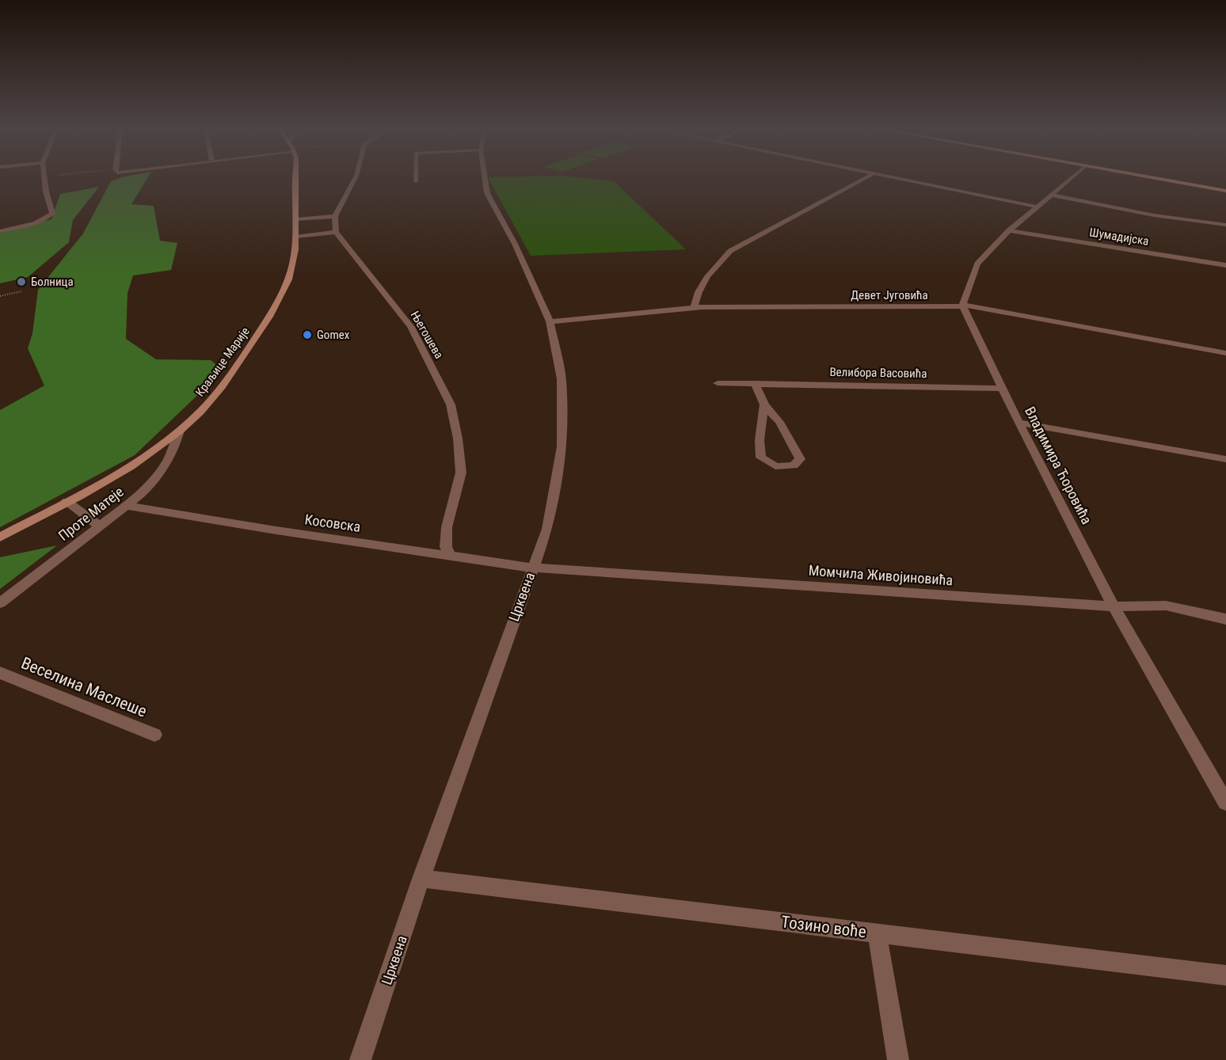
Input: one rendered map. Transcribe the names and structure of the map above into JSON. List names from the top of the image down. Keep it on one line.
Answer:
{"streets":{"street":["Шумадијска","Девет Југовића","Његошева","Краљице Марије","Велибора Васовића","Владимира Ћоровића","Проте Матеје","Косовска","Момчила Живојиновића","Црквена","Веселина Маслеше","Тозино воће"]},"crossings":[["Девет Југовића","Владимира Ћоровића"],["Девет Југовића","Црквена"],["Његошева","Косовска"],["Краљице Марије","Проте Матеје"],["Велибора Васовића","Владимира Ћоровића"],["Владимира Ћоровића","Момчила Живојиновића"],["Проте Матеје","Косовска"],["Косовска","Момчила Живојиновића"],["Косовска","Црквена"],["Момчила Живојиновића","Црквена"],["Црквена","Тозино воће"]],"places":["Болница","Gomex"]}
